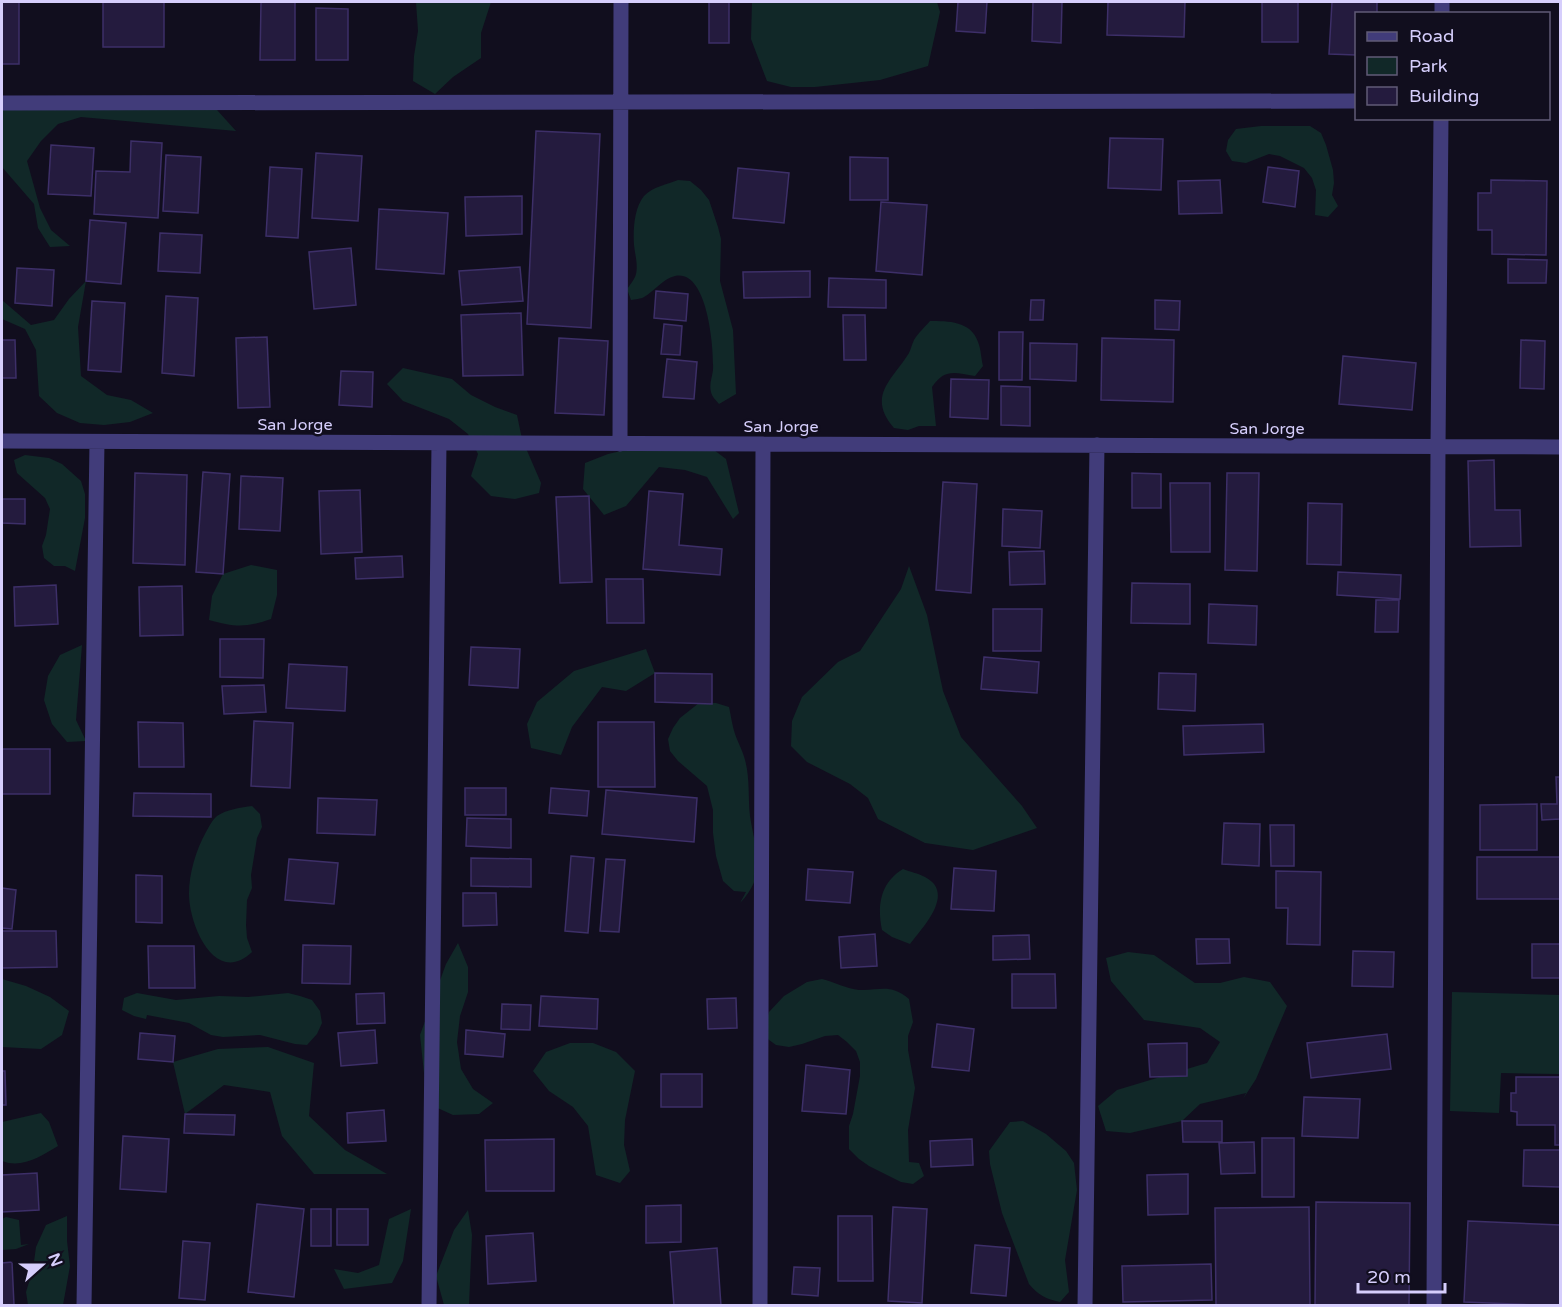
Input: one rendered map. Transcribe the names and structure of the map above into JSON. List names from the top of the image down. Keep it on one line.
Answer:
{"streets":{"street":["San Jorge"]},"legend":["Road","Park","Building"],"scale_bar":"20 m","north":"right"}
